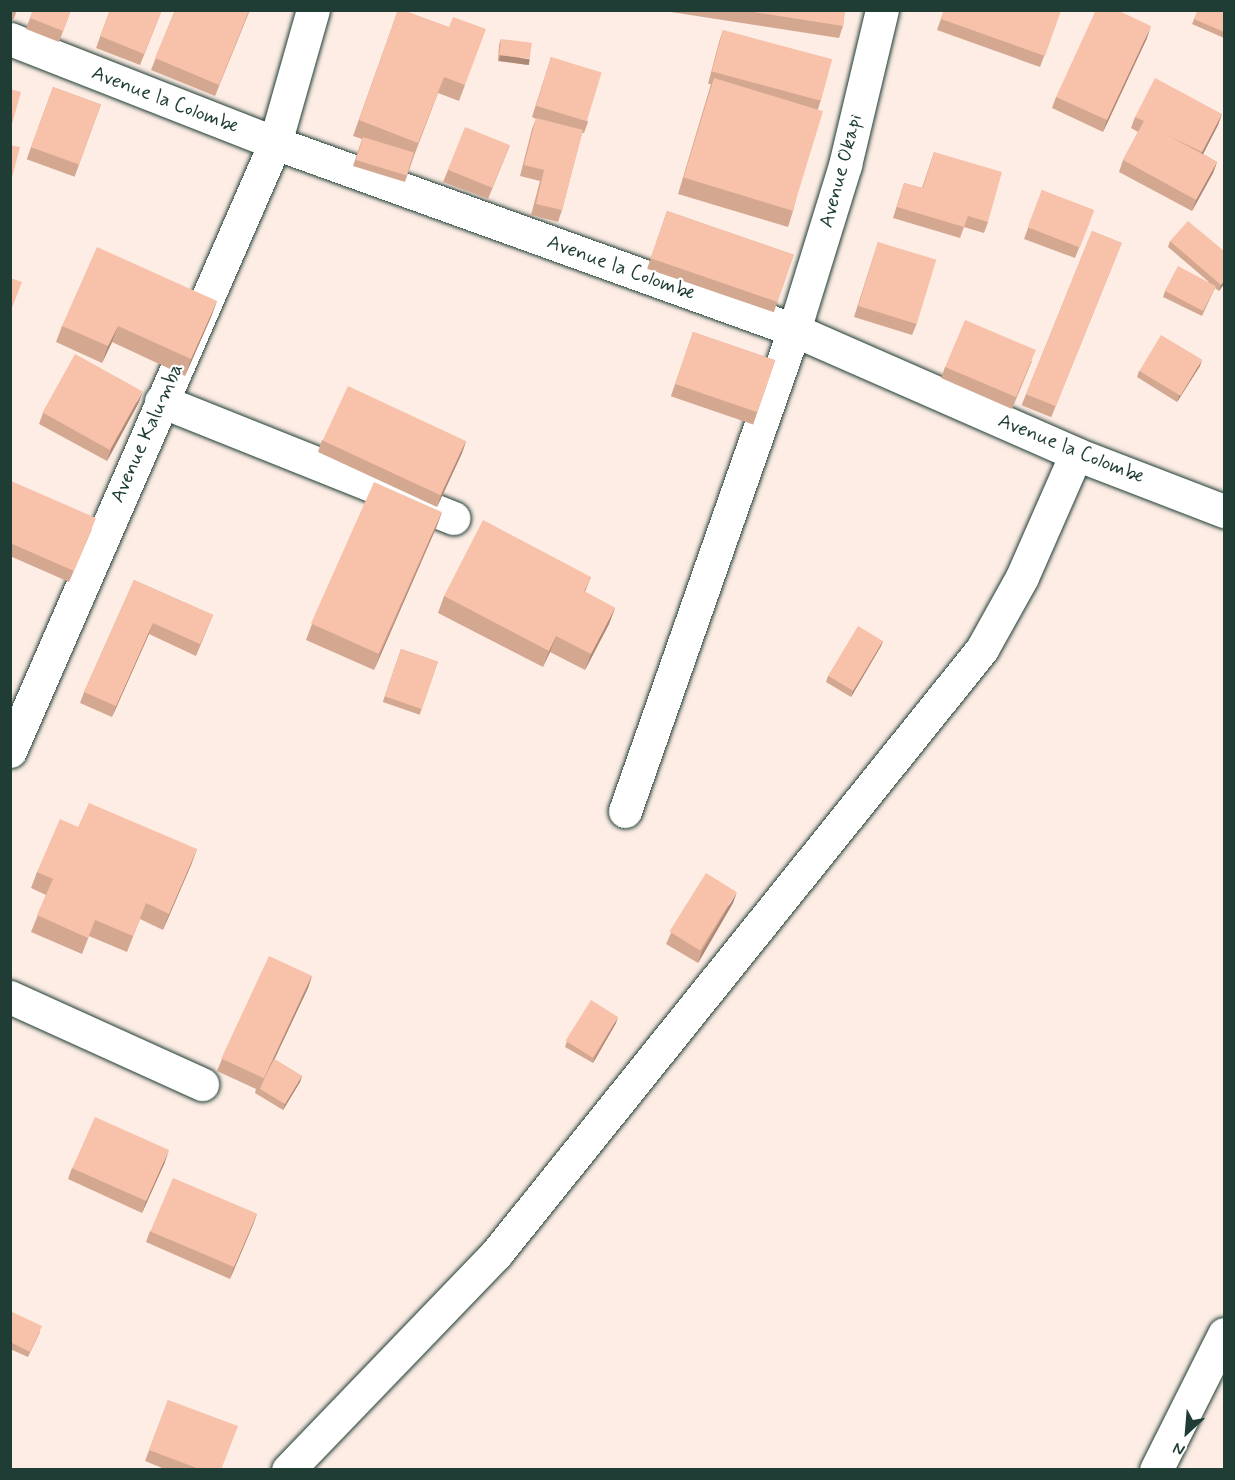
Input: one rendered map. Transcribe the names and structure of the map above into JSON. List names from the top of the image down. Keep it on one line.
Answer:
{"streets":{"street":["Avenue la Colombe","Avenue Okapi","Avenue Kalumba"]},"crossings":[["Avenue la Colombe","Avenue Okapi"],["Avenue la Colombe","Avenue Kalumba"]],"north":"bottom left"}
